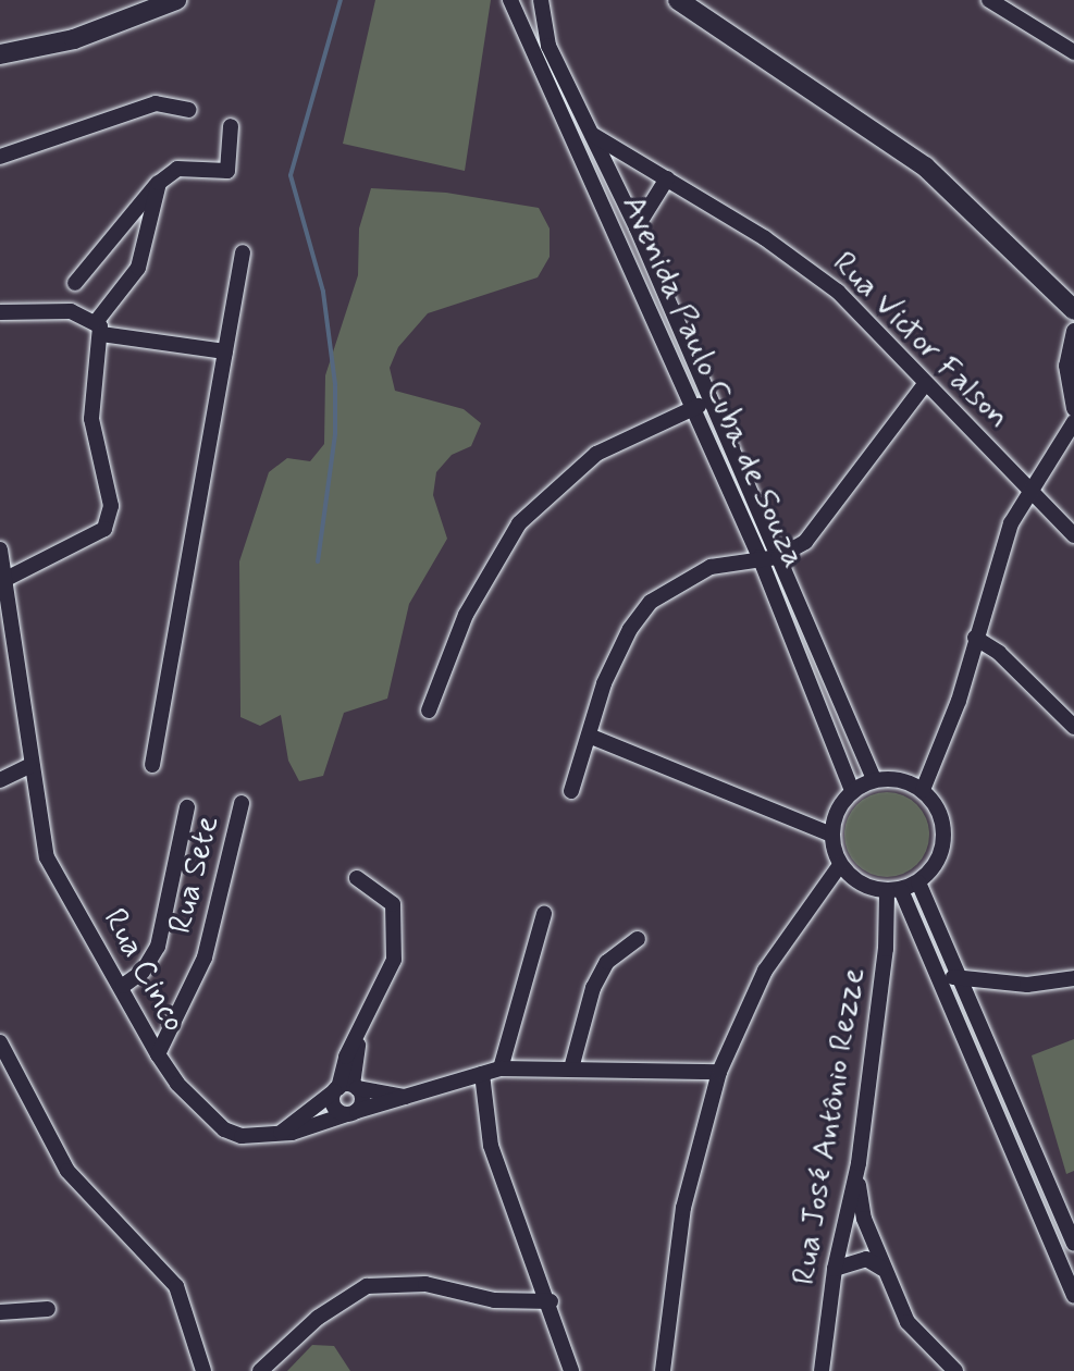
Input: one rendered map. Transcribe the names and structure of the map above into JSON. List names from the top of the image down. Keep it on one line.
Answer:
{"streets":{"street":["Rua Victor Falson","Avenida Paulo Cuba de Souza","Rua Sete","Rua Cinco","Rua José Antônio Rezze"]},"crossings":[["Rua Victor Falson","Avenida Paulo Cuba de Souza"],["Avenida Paulo Cuba de Souza","Rua José Antônio Rezze"],["Rua Sete","Rua Cinco"]]}
